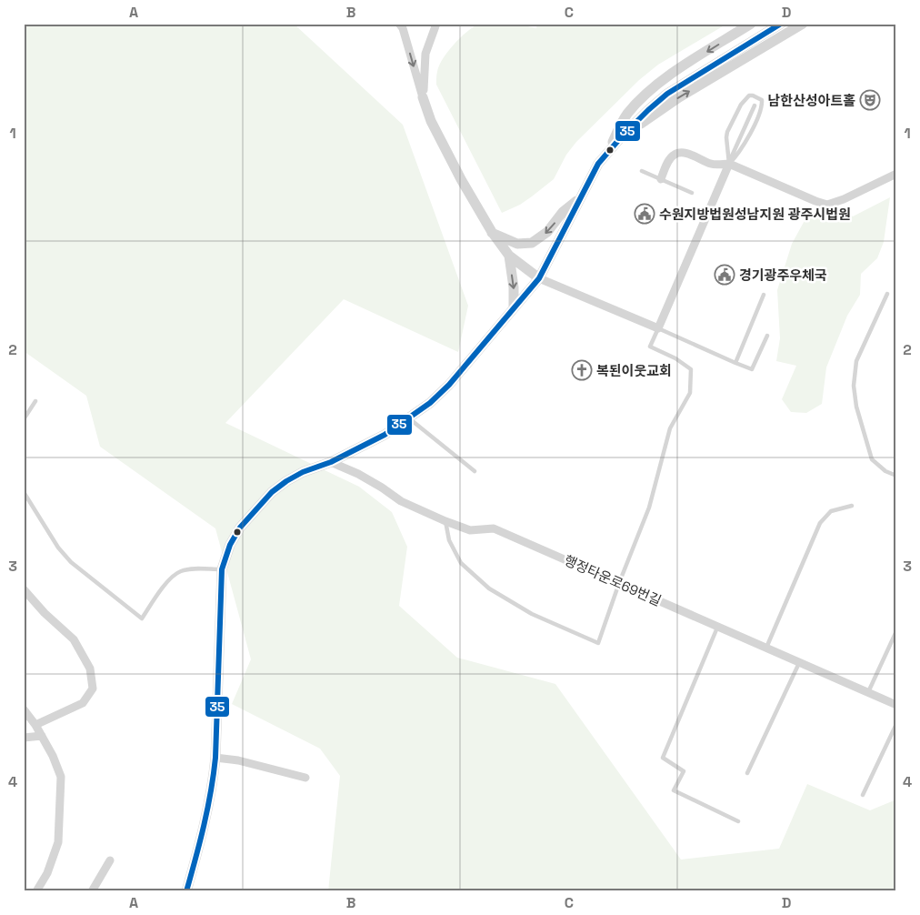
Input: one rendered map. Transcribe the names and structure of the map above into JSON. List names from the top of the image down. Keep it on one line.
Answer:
{"streets":{"street":["행정타운로69번길"]},"places":{"theatre":["남한산성아트홀"],"public building":["수원지방법원성남지원 광주시법원","경기광주우체국"],"church":["복된이웃교회"]},"lines":["transit line 35"],"grid":{"columns":["A","B","C","D"],"rows":["1","2","3","4"]}}
